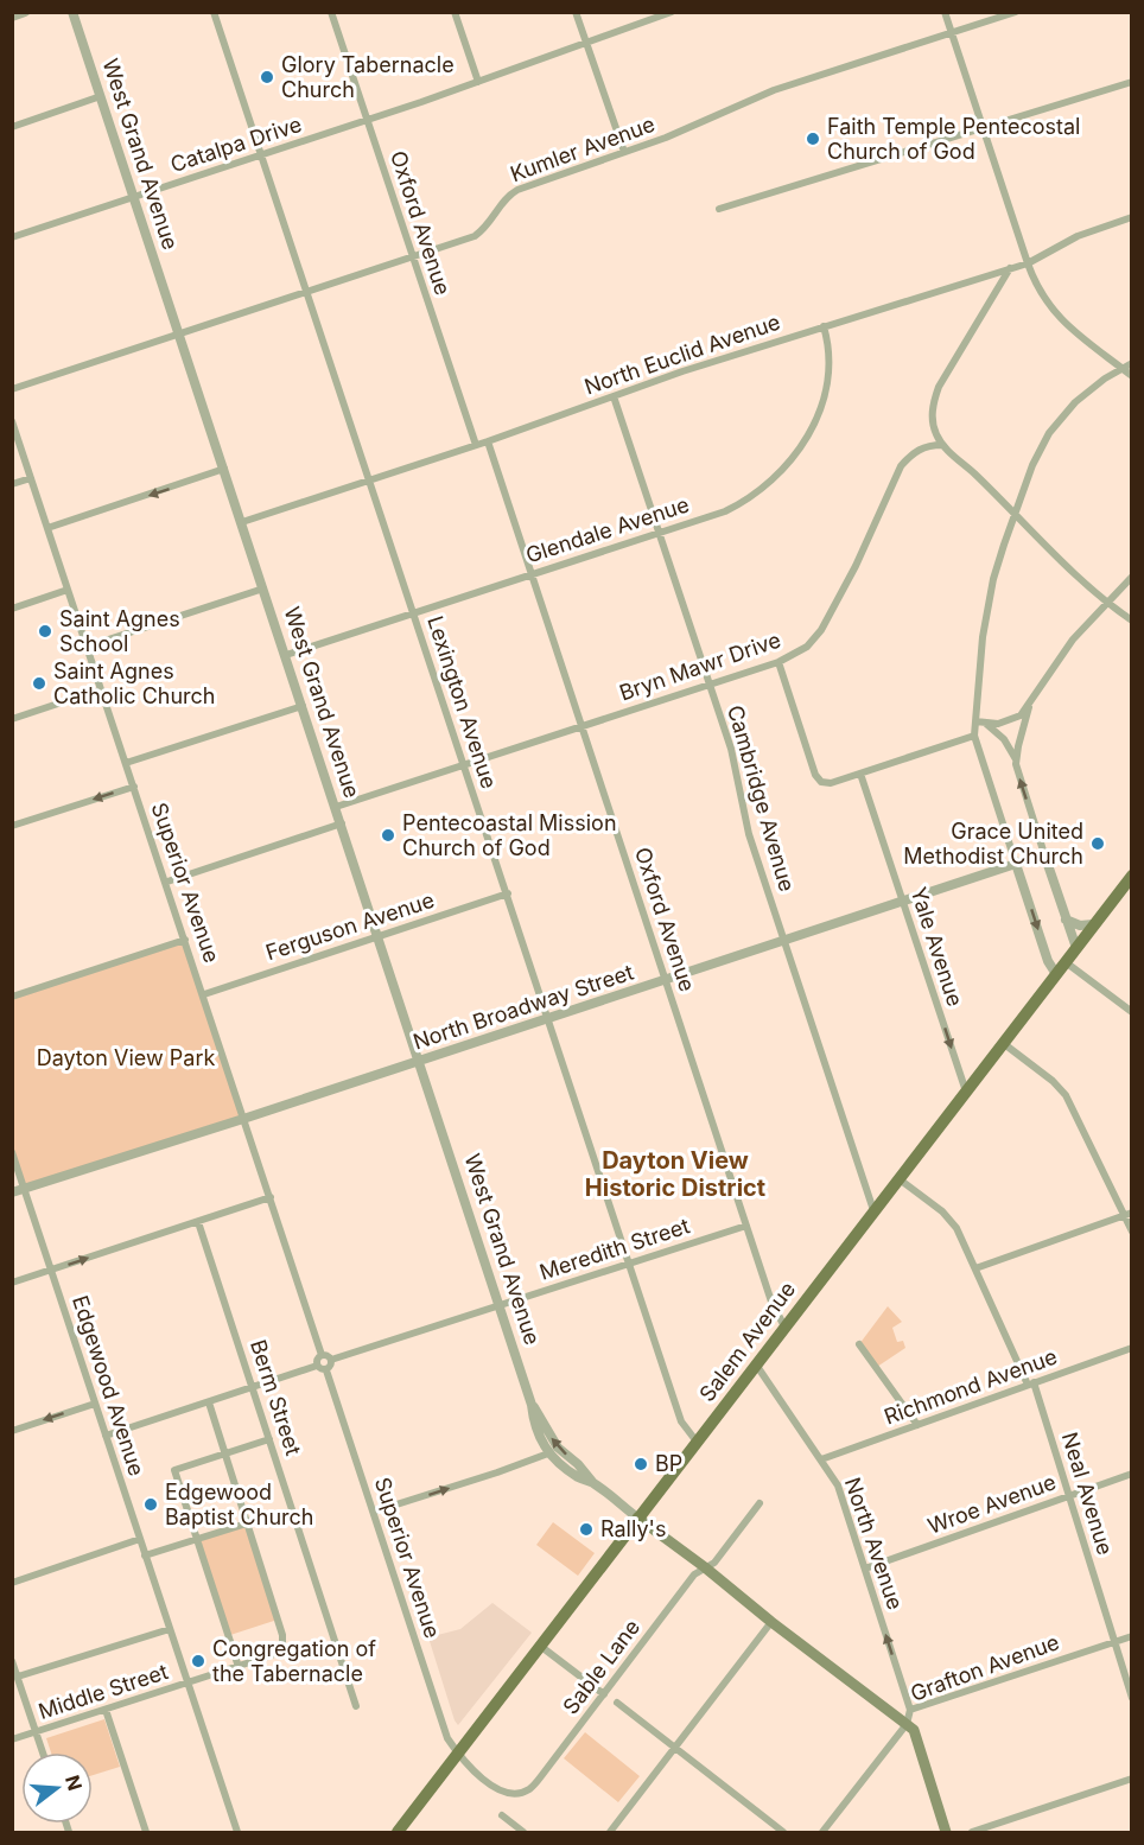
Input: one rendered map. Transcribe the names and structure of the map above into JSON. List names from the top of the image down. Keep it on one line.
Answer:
{"streets":{"main road":["West Grand Avenue","Salem Avenue"],"street":["Catalpa Drive","Kumler Avenue","Oxford Avenue","North Euclid Avenue","Glendale Avenue","Bryn Mawr Drive","Lexington Avenue","Cambridge Avenue","Superior Avenue","Ferguson Avenue","Yale Avenue","North Broadway Street","Meredith Street","Edgewood Avenue","Richmond Avenue","Berm Street","Neal Avenue","Wroe Avenue","North Avenue","Sable Lane","Grafton Avenue","Middle Street"]},"crossings":[["Catalpa Drive","West Grand Avenue"],["Catalpa Drive","Oxford Avenue"],["Catalpa Drive","Lexington Avenue"],["Kumler Avenue","West Grand Avenue"],["Kumler Avenue","Oxford Avenue"],["Kumler Avenue","Lexington Avenue"],["West Grand Avenue","North Euclid Avenue"],["West Grand Avenue","Glendale Avenue"],["West Grand Avenue","Bryn Mawr Drive"],["West Grand Avenue","Ferguson Avenue"],["West Grand Avenue","North Broadway Street"],["West Grand Avenue","Meredith Street"],["West Grand Avenue","Salem Avenue"],["West Grand Avenue","Sable Lane"],["West Grand Avenue","Grafton Avenue"],["Oxford Avenue","North Euclid Avenue"],["Oxford Avenue","Glendale Avenue"],["Oxford Avenue","Bryn Mawr Drive"],["Oxford Avenue","North Broadway Street"],["Oxford Avenue","Meredith Street"],["Oxford Avenue","Salem Avenue"],["North Euclid Avenue","Glendale Avenue"],["North Euclid Avenue","Lexington Avenue"],["North Euclid Avenue","Cambridge Avenue"],["Glendale Avenue","Lexington Avenue"],["Glendale Avenue","Cambridge Avenue"],["Bryn Mawr Drive","Lexington Avenue"],["Bryn Mawr Drive","Cambridge Avenue"],["Lexington Avenue","Ferguson Avenue"],["Lexington Avenue","North Broadway Street"],["Lexington Avenue","Meredith Street"],["Lexington Avenue","Salem Avenue"],["Cambridge Avenue","North Broadway Street"],["Cambridge Avenue","Salem Avenue"],["Superior Avenue","Ferguson Avenue"],["Superior Avenue","North Broadway Street"],["Superior Avenue","Meredith Street"],["Superior Avenue","Salem Avenue"],["Superior Avenue","Sable Lane"],["Yale Avenue","North Broadway Street"],["Yale Avenue","Salem Avenue"],["North Broadway Street","Edgewood Avenue"],["Salem Avenue","Neal Avenue"],["Salem Avenue","North Avenue"],["Salem Avenue","Sable Lane"],["Edgewood Avenue","Middle Street"],["Richmond Avenue","Neal Avenue"],["Richmond Avenue","North Avenue"],["Neal Avenue","Wroe Avenue"],["Neal Avenue","Grafton Avenue"],["Wroe Avenue","North Avenue"],["North Avenue","Grafton Avenue"]],"one_way":["Yale Avenue","North Avenue"],"districts":["Dayton View Historic District"],"parks":["Dayton View Park"],"places":["Glory Tabernacle Church","Faith Temple Pentecostal Church of God","Saint Agnes School","Saint Agnes Catholic Church","Pentecoastal Mission Church of God","Grace United Methodist Church","BP","Edgewood Baptist Church","Rally's","Congregation of the Tabernacle"],"north":"right"}
